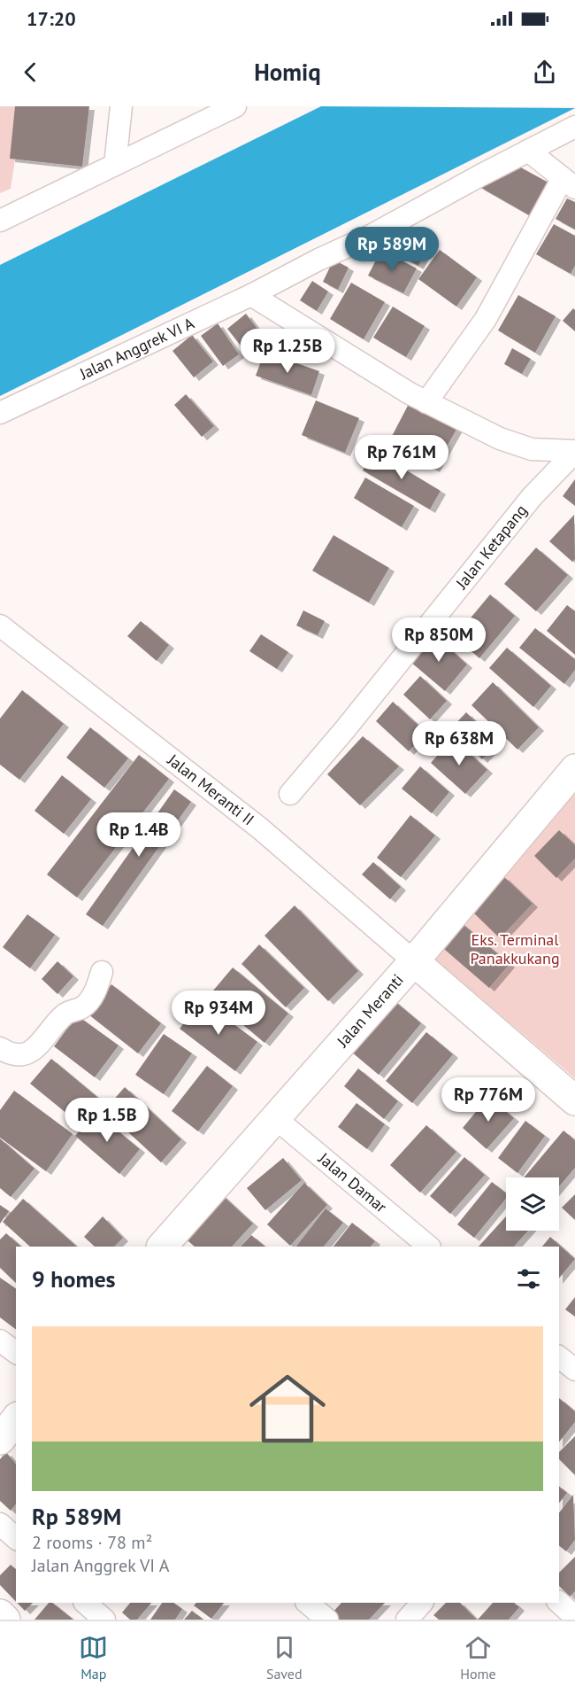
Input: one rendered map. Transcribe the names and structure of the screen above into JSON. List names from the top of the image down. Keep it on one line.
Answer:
{"streets":{"street":["Jalan Anggrek VI A","Jalan Ketapang","Jalan Meranti II","Jalan Meranti","Jalan Damar"]},"crossings":[["Jalan Meranti II","Jalan Meranti"],["Jalan Meranti","Jalan Damar"]],"parks":["Eks. Terminal Panakkukang"],"page":{"status":"17:20","header":"Homiq","price":["Rp 589M","Rp 1.25B","Rp 761M","Rp 850M","Rp 638M","Rp 1.4B","Rp 934M","Rp 776M","Rp 1.5B"],"heading":"9 homes","list":[{"name":"Rp 589M","note":"2 rooms · 78 m² · Jalan Anggrek VI A"}],"tabs":["Map","Saved","Home"]}}
